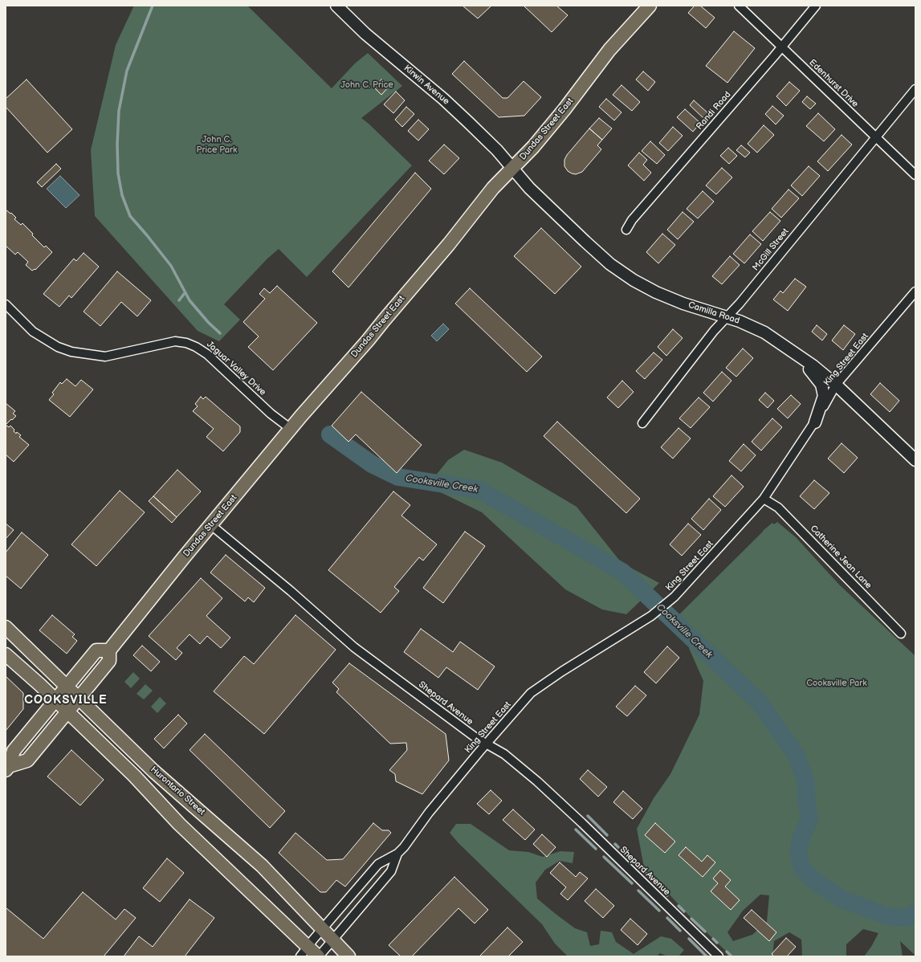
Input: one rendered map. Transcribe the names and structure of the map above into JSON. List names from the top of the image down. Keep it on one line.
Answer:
{"streets":{"main road":["Dundas Street East","Hurontario Street"],"street":["Edenhurst Drive","Kirwin Avenue","Randi Road","McGill Street","Camilla Road","King Street East","Jaguar Valley Drive","Catherine Jean Lane","Shepard Avenue"]},"crossings":[["Edenhurst Drive","Randi Road"],["Edenhurst Drive","McGill Street"],["Kirwin Avenue","Dundas Street East"],["Kirwin Avenue","Camilla Road"],["Dundas Street East","Camilla Road"],["Dundas Street East","Jaguar Valley Drive"],["Dundas Street East","Shepard Avenue"],["Dundas Street East","Hurontario Street"],["McGill Street","Camilla Road"],["Camilla Road","King Street East"],["King Street East","Catherine Jean Lane"],["King Street East","Shepard Avenue"],["King Street East","Hurontario Street"]],"districts":["COOKSVILLE"],"water":["Cooksville Creek"],"parks":["John C. Price","John C. Price Park","Cooksville Park"]}
